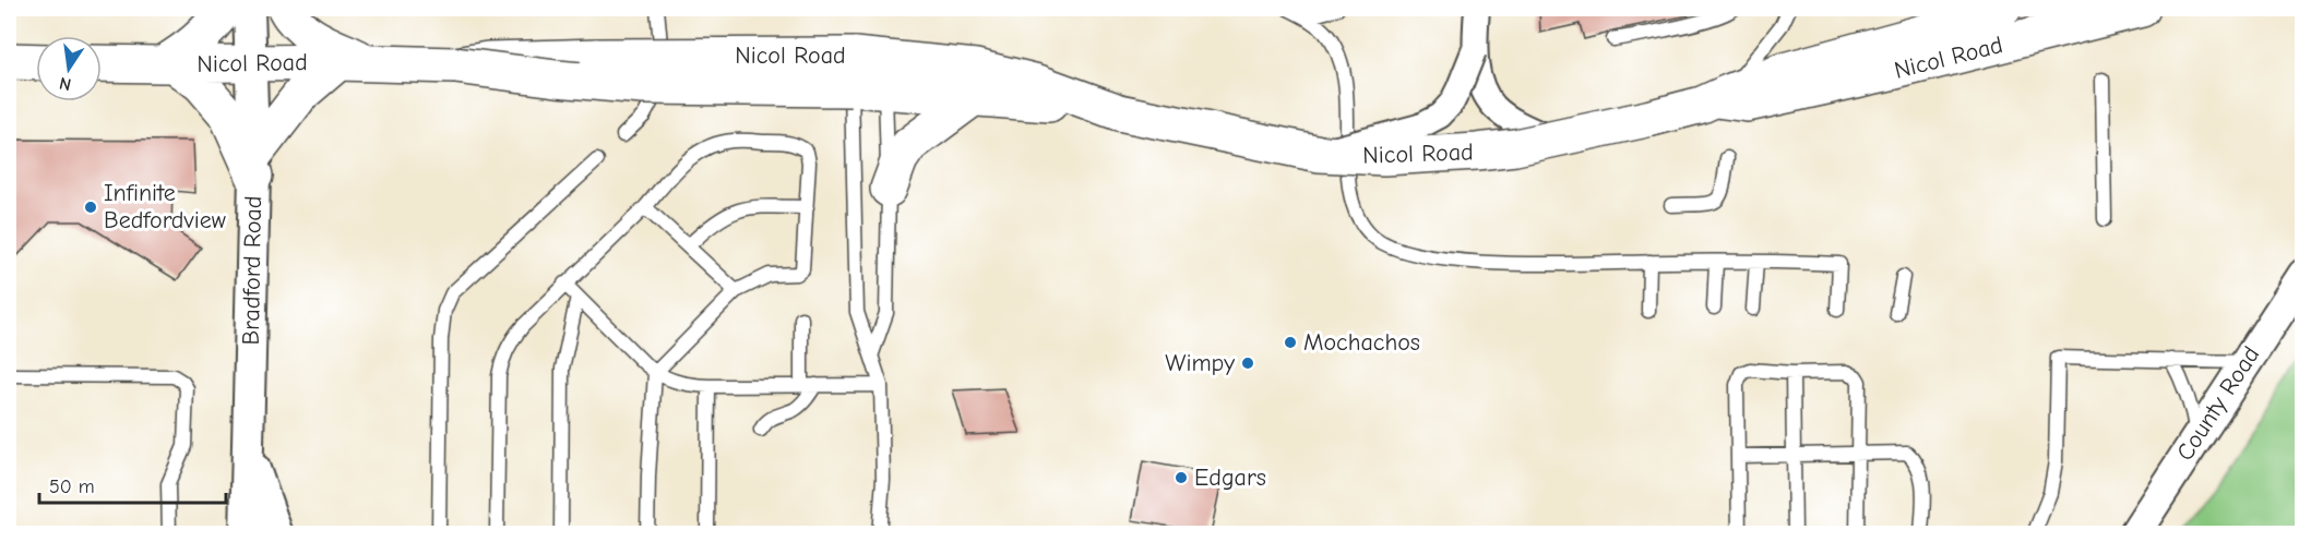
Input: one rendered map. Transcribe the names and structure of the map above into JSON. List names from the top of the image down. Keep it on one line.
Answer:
{"streets":{"main road":["Nicol Road"],"street":["Bradford Road","County Road"]},"crossings":[["Nicol Road","Bradford Road"]],"places":["Infinite Bedfordview","Mochachos","Wimpy","Edgars"],"scale_bar":"50 m","north":"bottom"}
